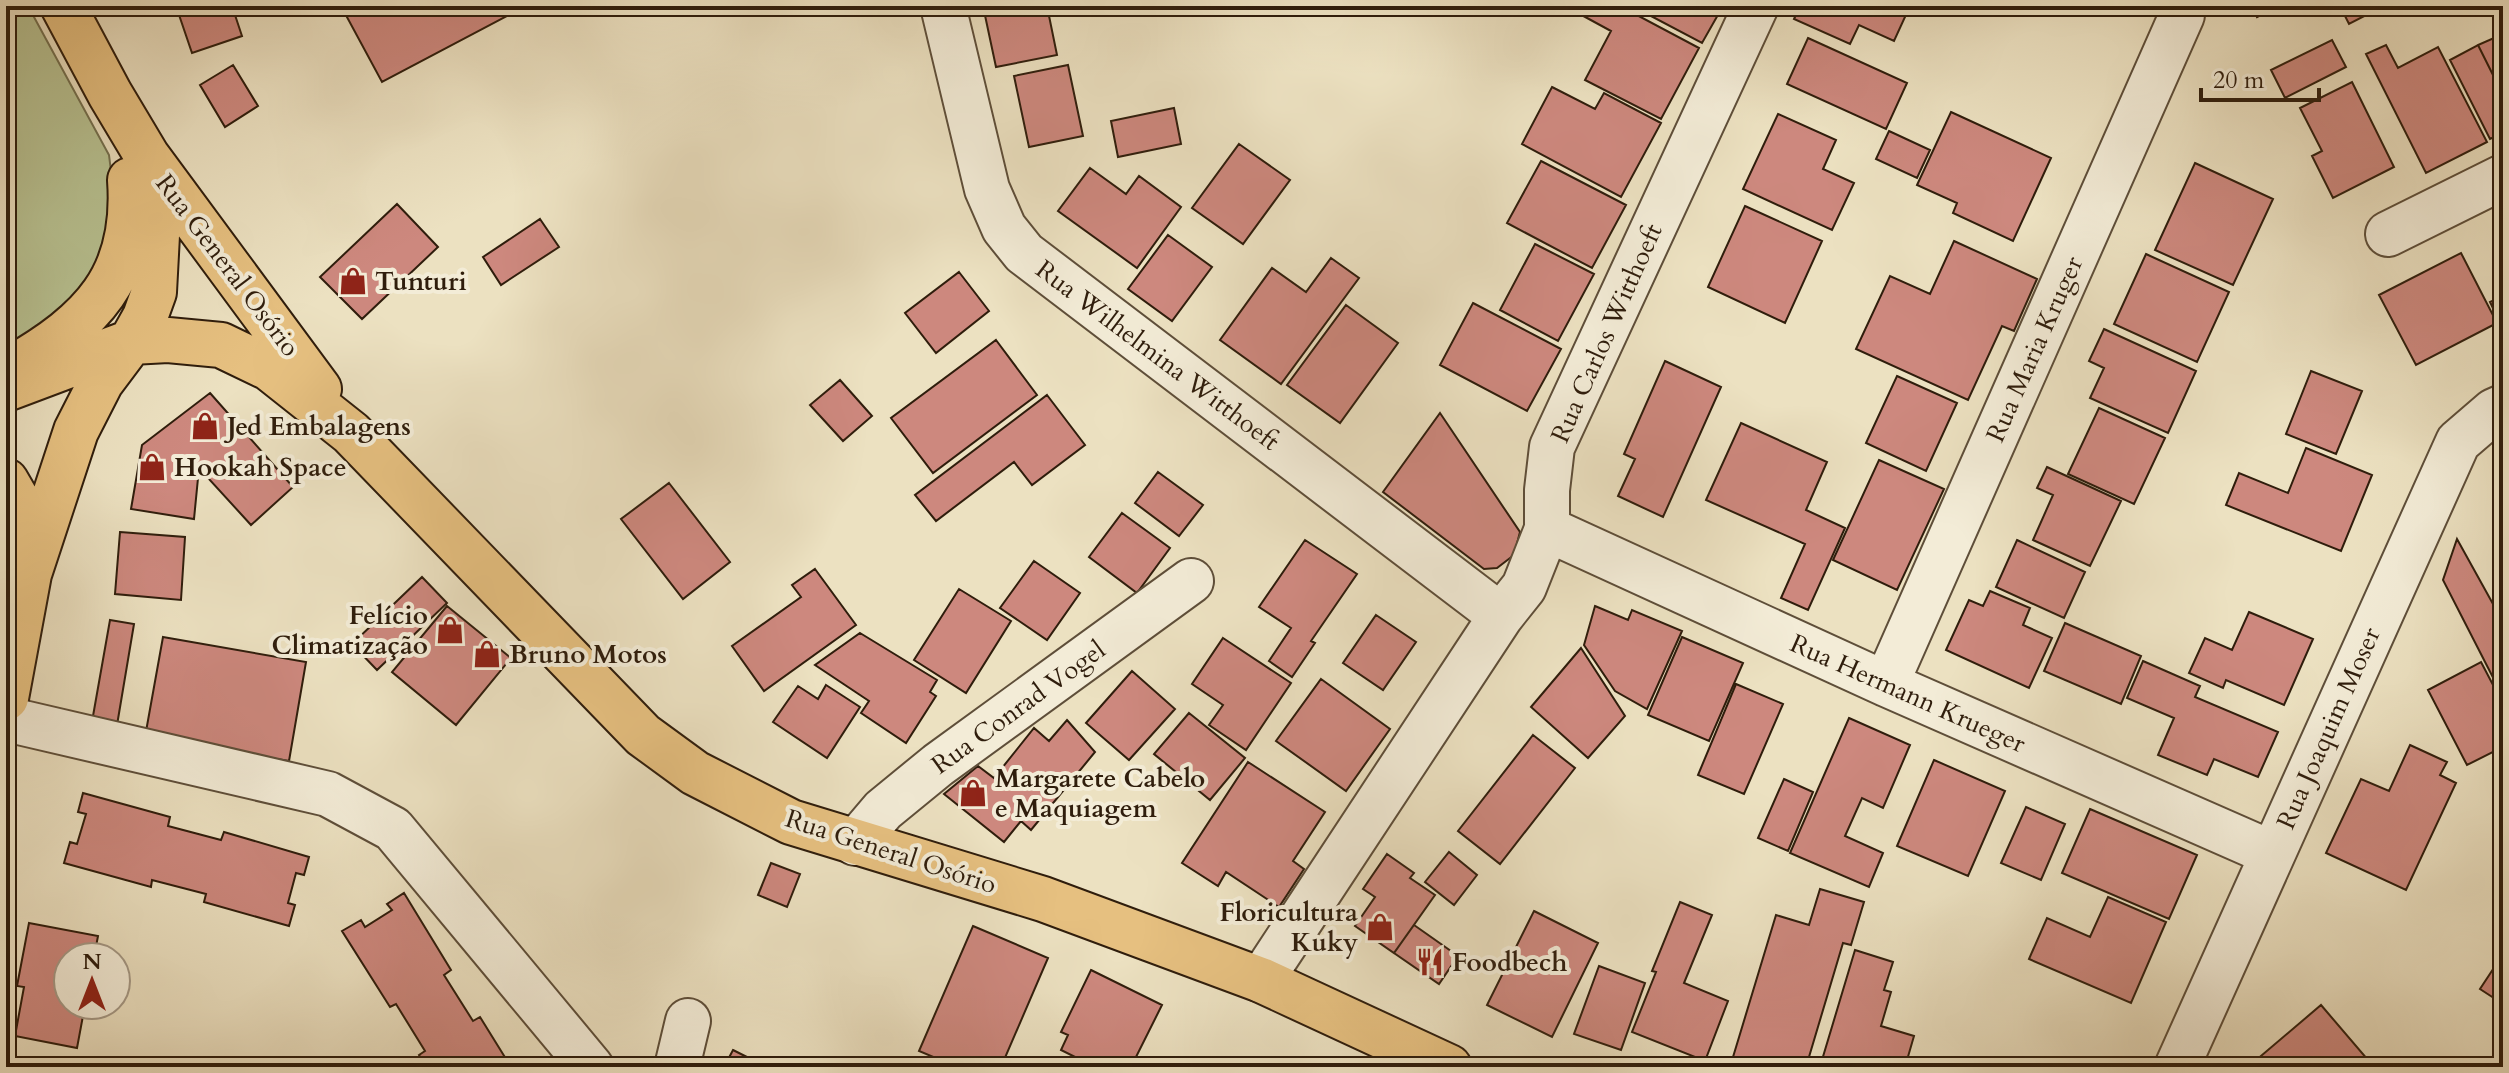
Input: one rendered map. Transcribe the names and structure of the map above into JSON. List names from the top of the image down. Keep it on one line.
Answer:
{"streets":{"main road":["Rua General Osório"],"street":["Rua Carlos Witthoeft","Rua Maria Kruger","Rua Wilhelmina Witthoeft","Rua Hermann Krueger","Rua Conrad Vogel","Rua Joaquim Moser"]},"crossings":[["Rua General Osório","Rua Carlos Witthoeft"],["Rua General Osório","Rua Conrad Vogel"],["Rua Carlos Witthoeft","Rua Wilhelmina Witthoeft"],["Rua Carlos Witthoeft","Rua Hermann Krueger"],["Rua Maria Kruger","Rua Hermann Krueger"],["Rua Hermann Krueger","Rua Joaquim Moser"]],"places":{"shop":["Tunturi","Jed Embalagens","Hookah Space","Felício Climatização","Bruno Motos","Margarete Cabelo e Maquiagem","Floricultura Kuky"],"restaurant":["Foodbech"]},"scale_bar":"20 m","north":"top"}
